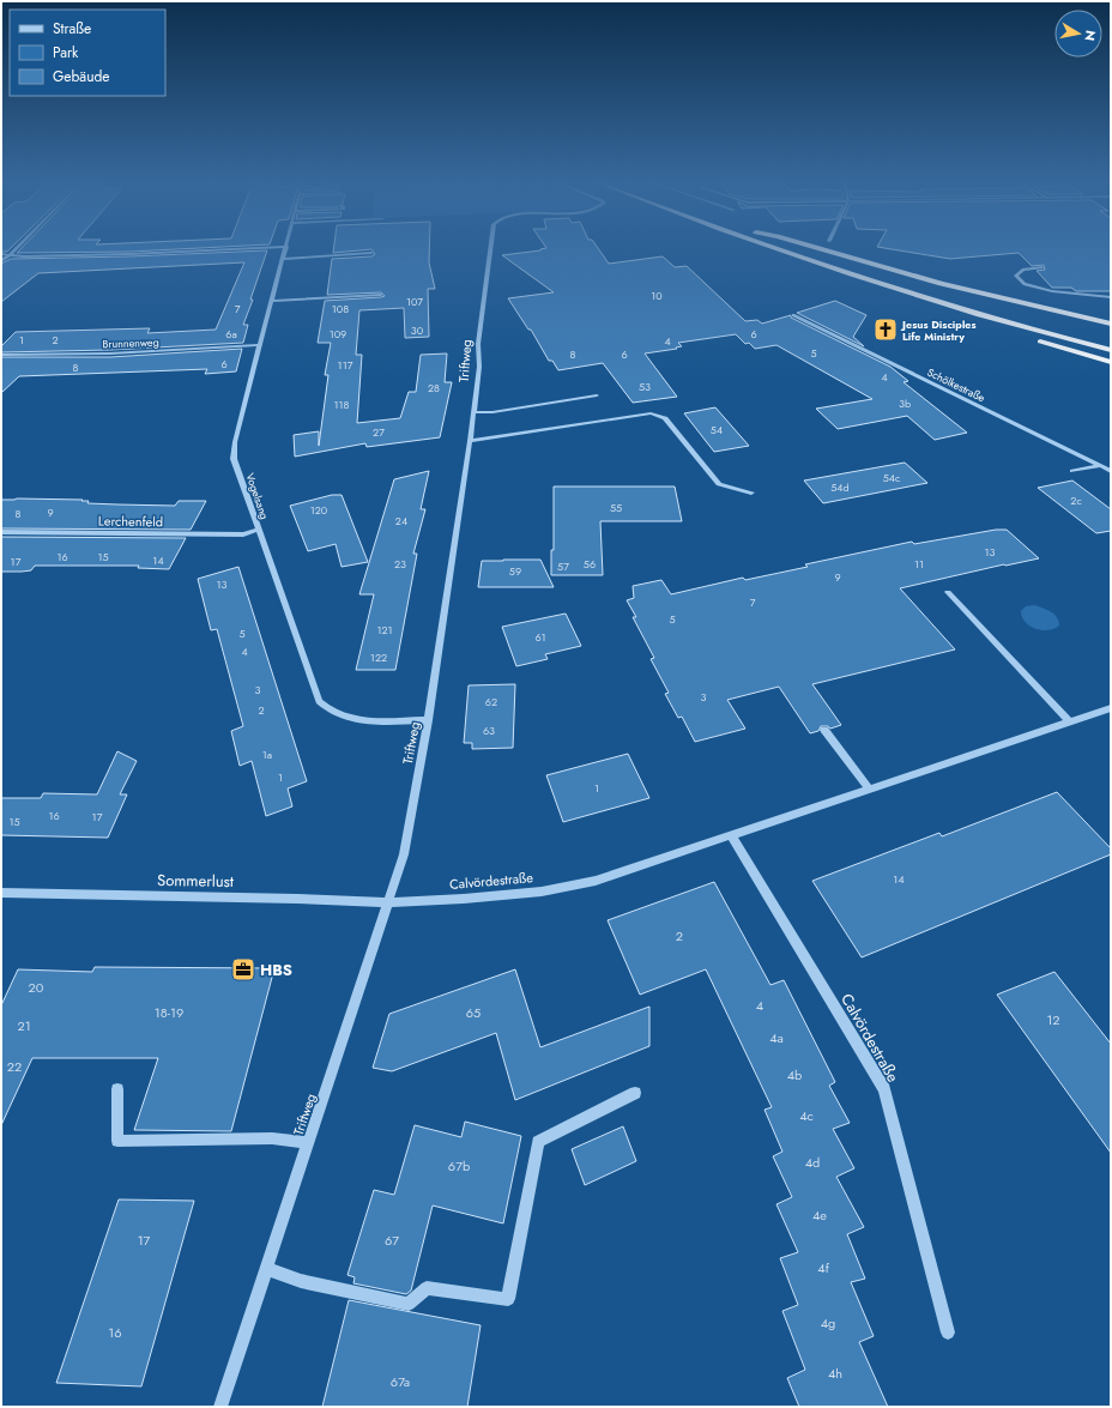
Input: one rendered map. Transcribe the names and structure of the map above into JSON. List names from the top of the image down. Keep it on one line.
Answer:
{"streets":{"street":["Brunnenweg","Triftweg","Schölkestraße","Vogelsang","Lerchenfeld","Sommerlust","Calvördestraße"]},"crossings":[["Brunnenweg","Vogelsang"],["Triftweg","Vogelsang"],["Triftweg","Sommerlust"],["Triftweg","Calvördestraße"],["Vogelsang","Lerchenfeld"],["Sommerlust","Calvördestraße"]],"places":{"church":["Jesus Disciples Life Ministry"],"office":["HBS"]},"house_numbers":["10","107","7","108","30","6a","109","6","1","2","4","5","8","6","6","117","8","4","53","28","3b","118","54","27","54c","54d","2c","55","120","9","8","24","13","16","15","14","17","23","56","11","57","59","9","13","7","5","121","5","61","4","122","3","3","62","2","63","1a","1","1","16","17","15","14","2","20","4","18-19","65","12","21","4a","22","4b","4c","4d","67b","4e","17","67","4f","4g","16","4h","67a"],"legend":["Straße","Park","Gebäude"],"north":"right"}
